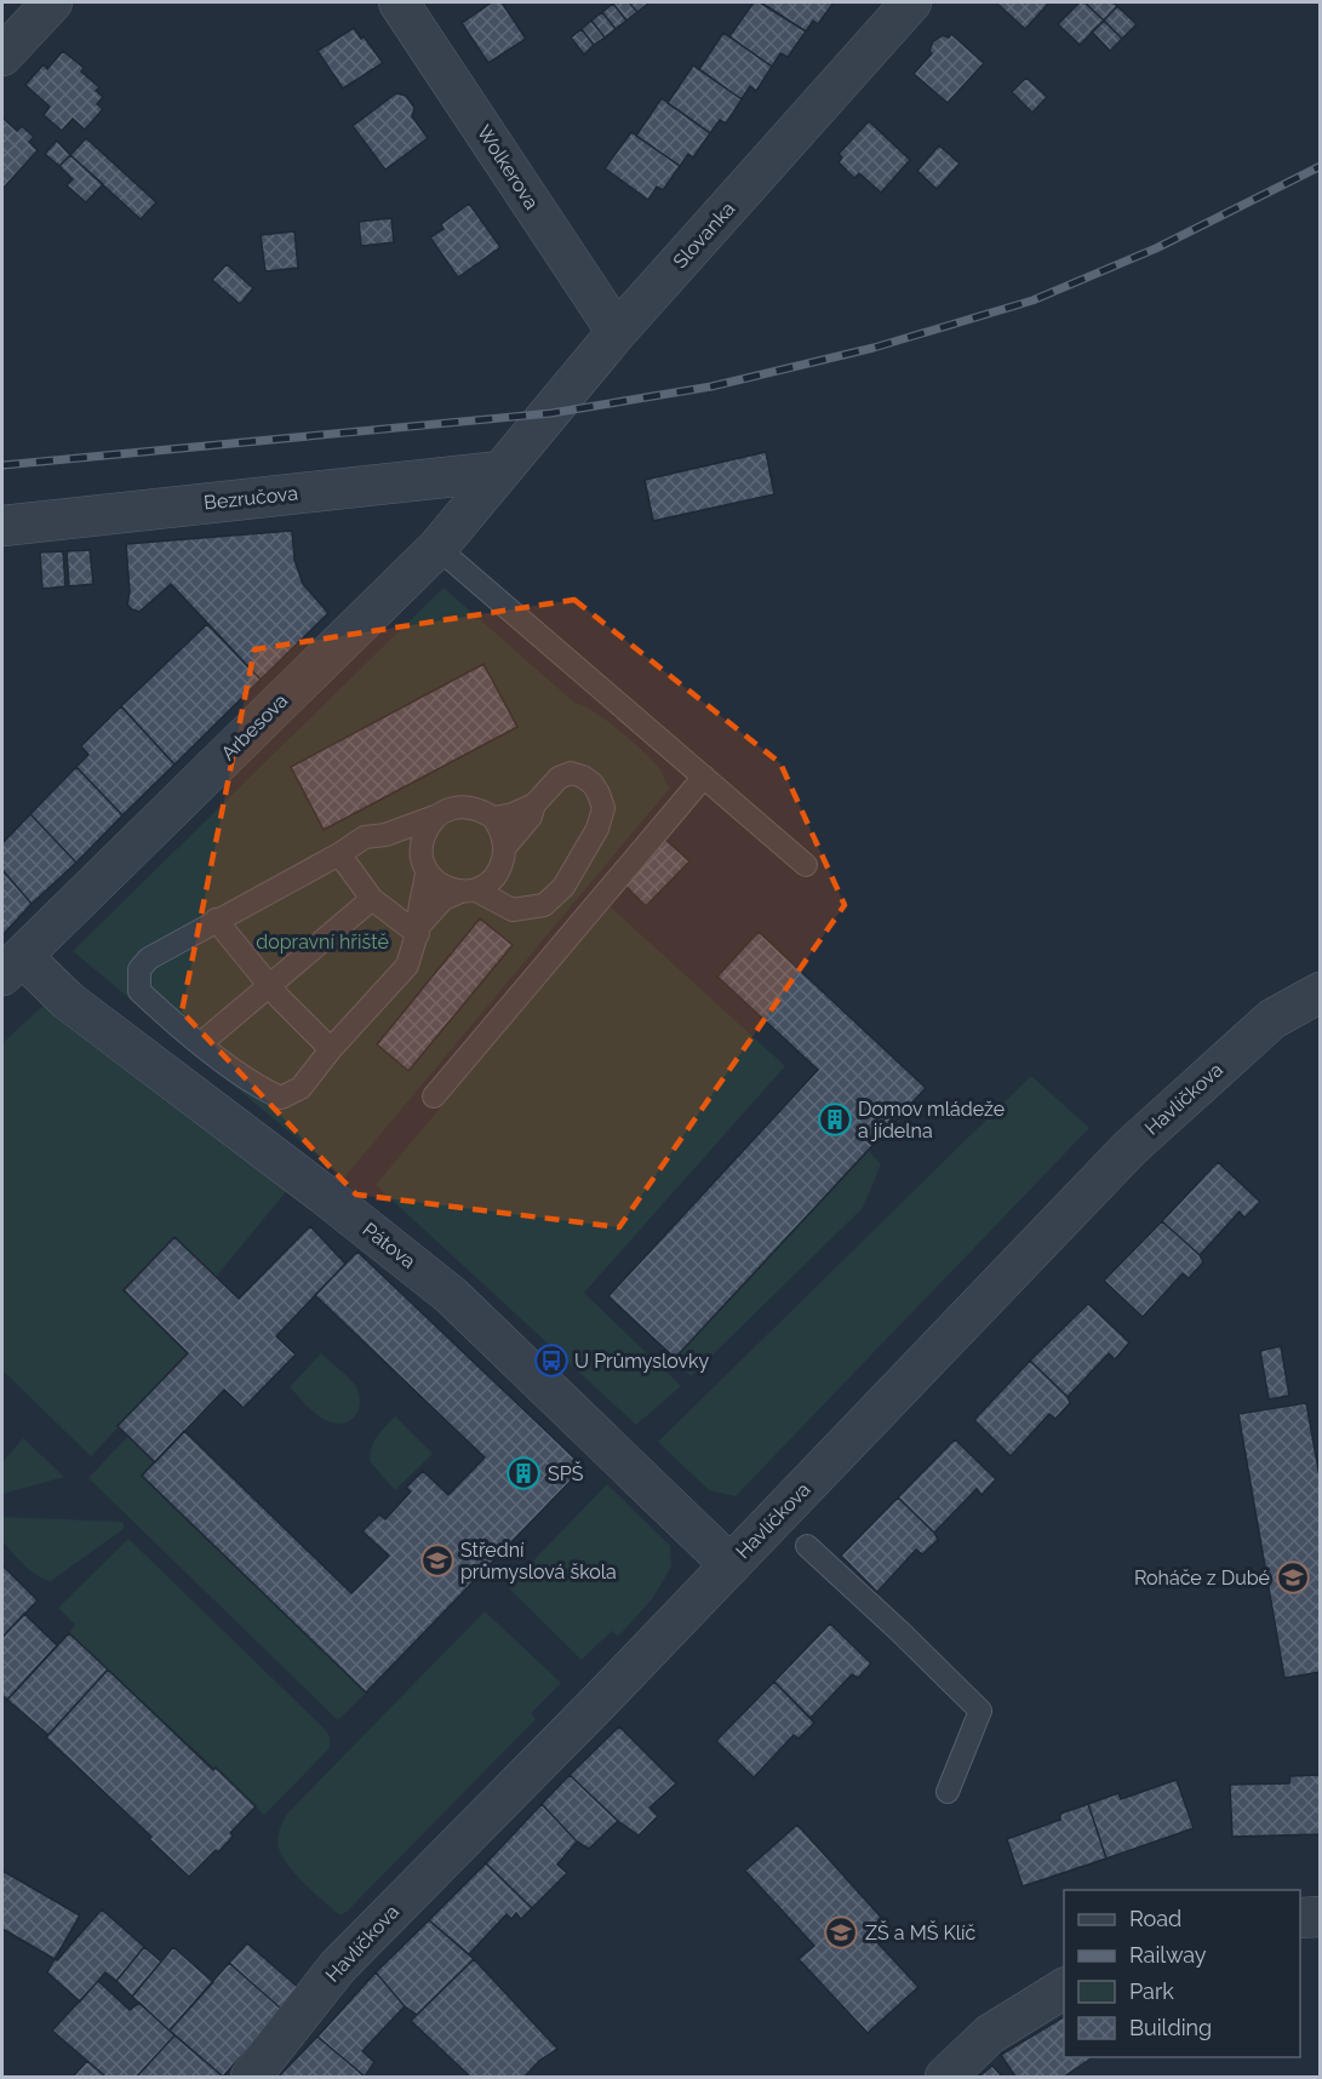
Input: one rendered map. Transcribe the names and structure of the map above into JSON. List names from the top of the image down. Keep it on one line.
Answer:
{"streets":{"street":["Wolkerova","Slovanka","Bezručova","Arbesova","Havlíčkova","Pátova"]},"crossings":[["Wolkerova","Slovanka"],["Slovanka","Bezručova"],["Slovanka","Arbesova"],["Bezručova","Arbesova"],["Arbesova","Pátova"],["Havlíčkova","Pátova"]],"parks":["dopravní hřiště"],"places":{"building":["Domov mládeže a jídelna","SPŠ"],"bus stop":["U Průmyslovky"],"school or university":["Střední průmyslová škola","Roháče z Dubé","ZŠ a MŠ Klíč"]},"legend":["Road","Railway","Park","Building"]}
